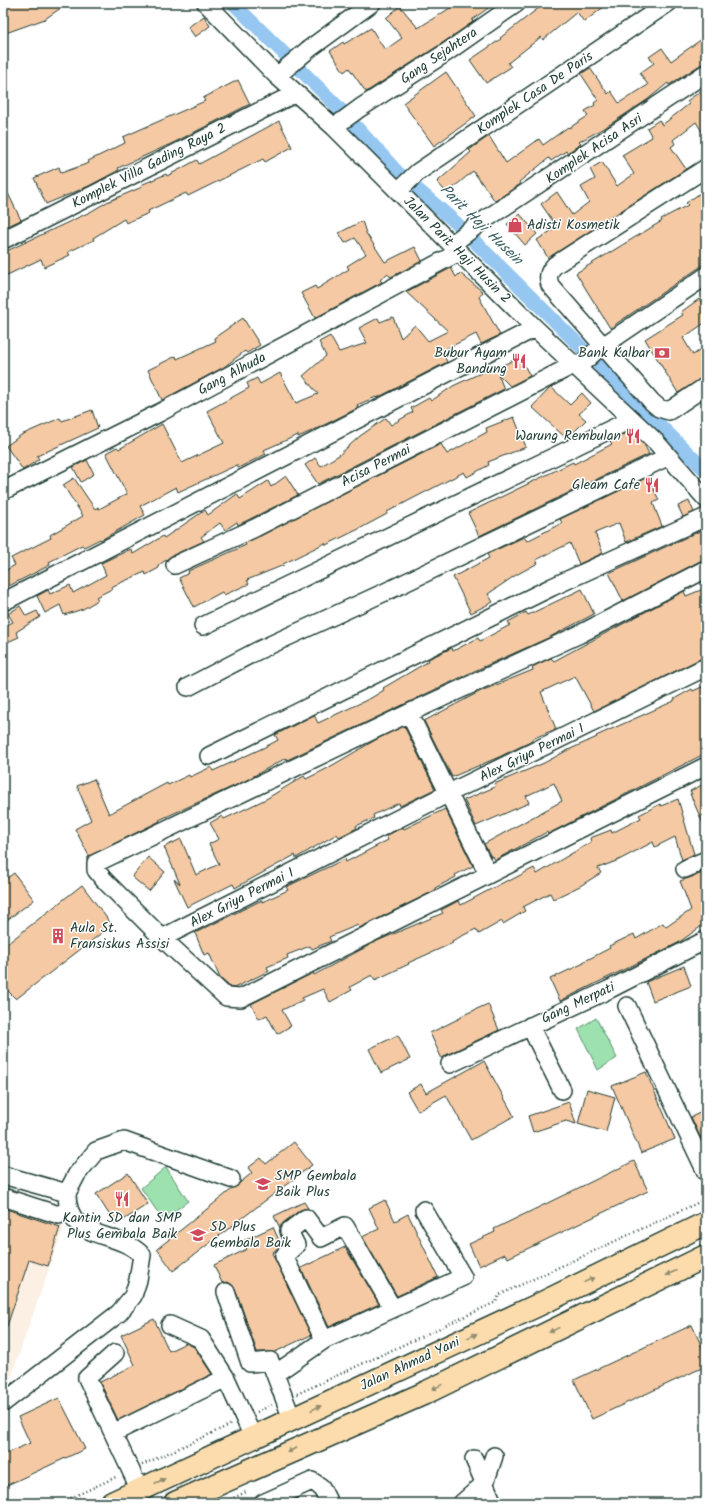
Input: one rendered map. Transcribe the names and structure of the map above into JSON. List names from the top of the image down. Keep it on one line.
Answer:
{"streets":{"highway":["Jalan Ahmad Yani"],"street":["Gang Sejahtera","Komplek Casa De Paris","Komplek Acisa Asri","Komplek Villa Gading Raya 2","Jalan Parit Haji Husin 2","Gang Alhuda","Acisa Permai","Alex Griya Permai I","Gang Merpati"]},"crossings":[["Gang Sejahtera","Jalan Parit Haji Husin 2"],["Komplek Casa De Paris","Jalan Parit Haji Husin 2"],["Komplek Acisa Asri","Jalan Parit Haji Husin 2"],["Komplek Acisa Asri","Gang Alhuda"],["Komplek Villa Gading Raya 2","Jalan Parit Haji Husin 2"],["Jalan Parit Haji Husin 2","Gang Alhuda"],["Jalan Parit Haji Husin 2","Acisa Permai"]],"water":["Parit Haji Husein"],"places":{"shop":["Adisti Kosmetik"],"bank":["Bank Kalbar"],"restaurant":["Bubur Ayam Bandung","Warung Rembulan","Gleam Cafe","Kantin SD dan SMP Plus Gembala Baik"],"building":["Aula St. Fransiskus Assisi"],"school or university":["SMP Gembala Baik Plus","SD Plus Gembala Baik"]}}
